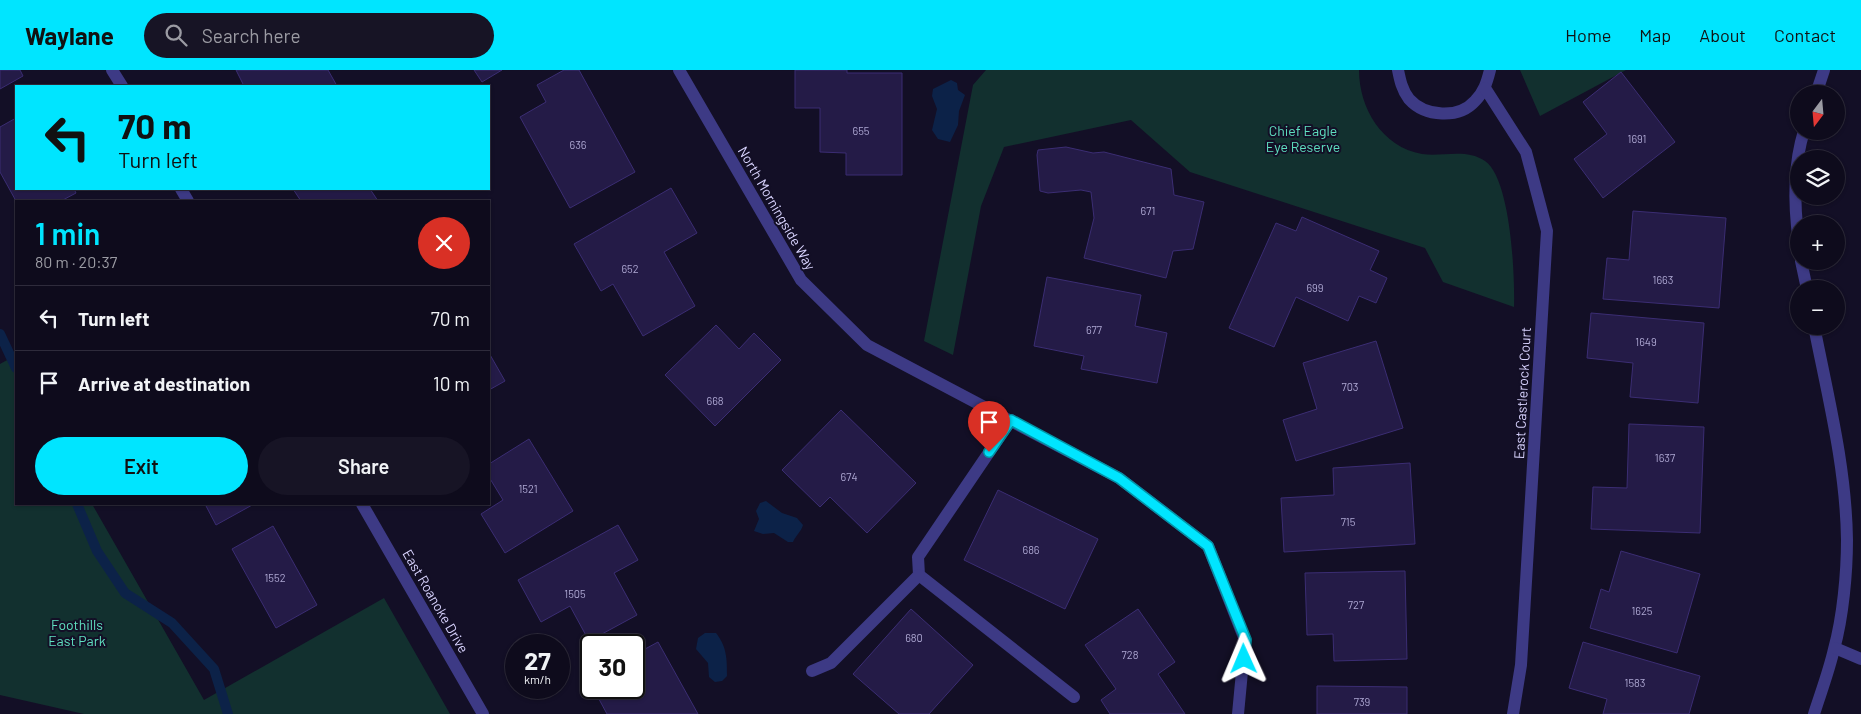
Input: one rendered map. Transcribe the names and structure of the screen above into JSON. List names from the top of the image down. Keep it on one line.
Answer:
{"streets":{"street":["North Morningside Way","East Castlerock Court","East Roanoke Drive"]},"parks":["Chief Eagle Eye Reserve","Foothills East Park"],"house_numbers":["655","1691","636","671","652","1663","699","677","1649","703","668","1637","674","1521","715","686","1552","1505","727","1625","680","728","1583","739"],"north":"bottom","page":{"header":"Waylane","search":"Search here","nav":["Home","Map","About","Contact"],"map_buttons":["+","−"],"turn":["70 m","Turn left"],"heading":["1 min","80 m · 20:37"],"list":[{"name":"Turn left","value":"70 m"},{"name":"Arrive at destination","value":"10 m"}],"buttons":["Exit","Share"],"speed":"27 km/h","limit":"30"}}
